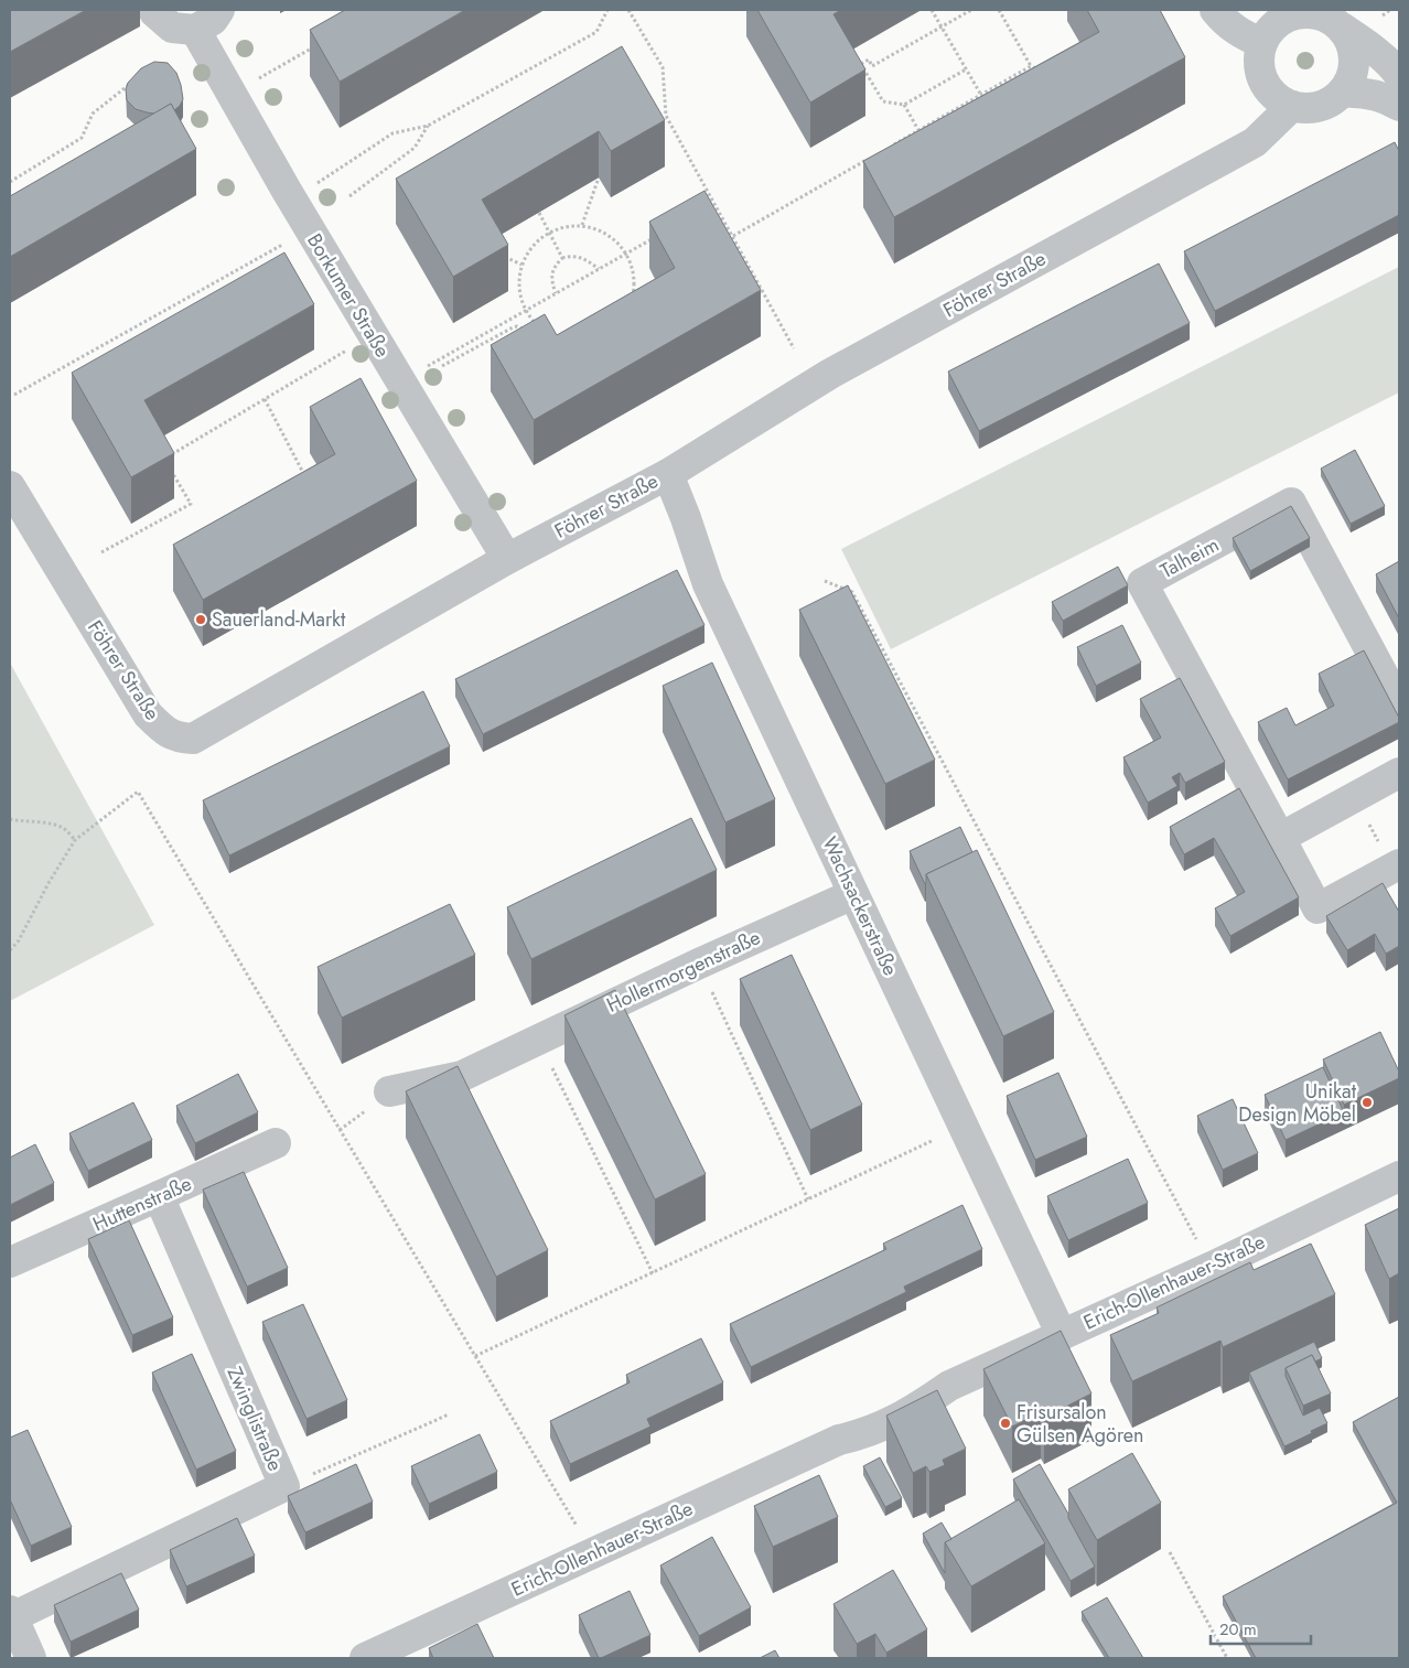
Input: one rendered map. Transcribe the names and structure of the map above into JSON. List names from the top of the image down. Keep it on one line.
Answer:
{"streets":{"street":["Föhrer Straße","Borkumer Straße","Talheim","Wachsackerstraße","Hollermorgenstraße","Huttenstraße","Erich-Ollenhauer-Straße","Zwinglistraße"]},"crossings":[["Föhrer Straße","Borkumer Straße"],["Föhrer Straße","Wachsackerstraße"],["Wachsackerstraße","Hollermorgenstraße"],["Wachsackerstraße","Erich-Ollenhauer-Straße"],["Huttenstraße","Zwinglistraße"]],"places":["Sauerland-Markt","Unikat Design Möbel","Frisursalon Gülsen Agören"],"scale_bar":"20 m"}
